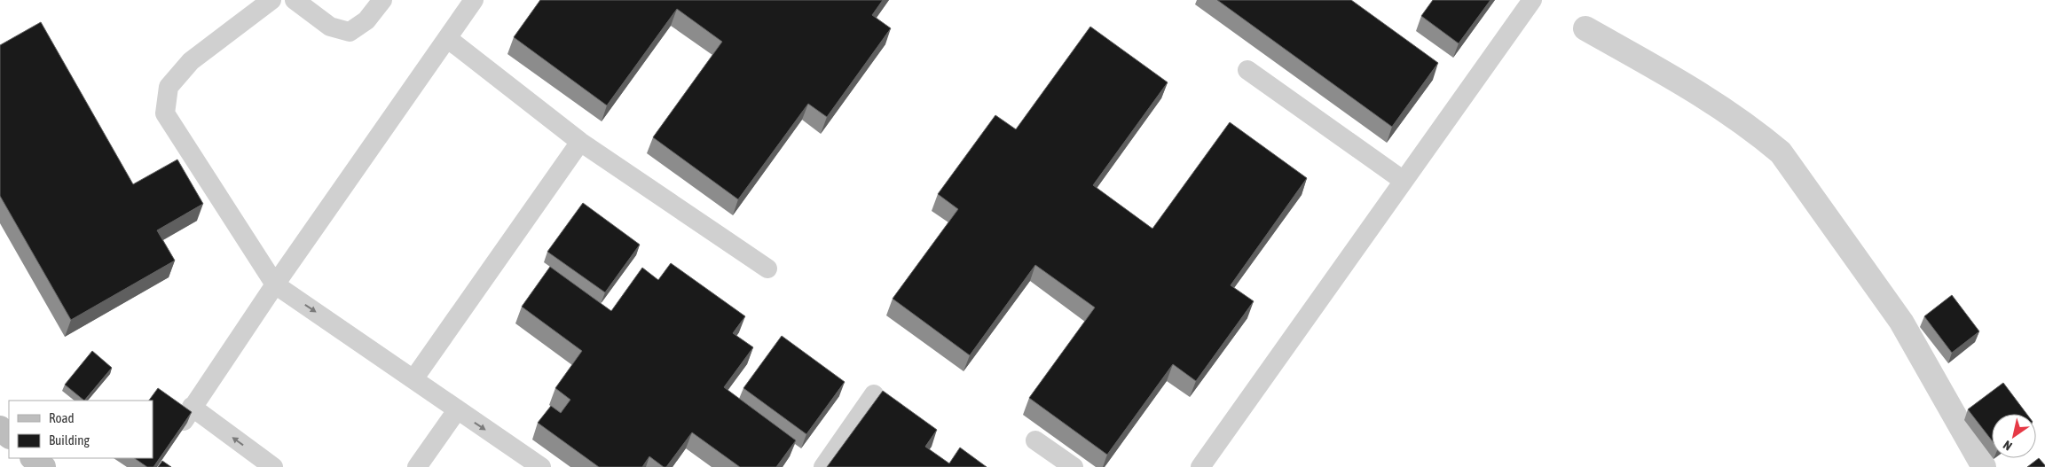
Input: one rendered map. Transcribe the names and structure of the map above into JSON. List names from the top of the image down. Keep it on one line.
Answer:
{"legend":["Road","Building"],"north":"bottom left"}
